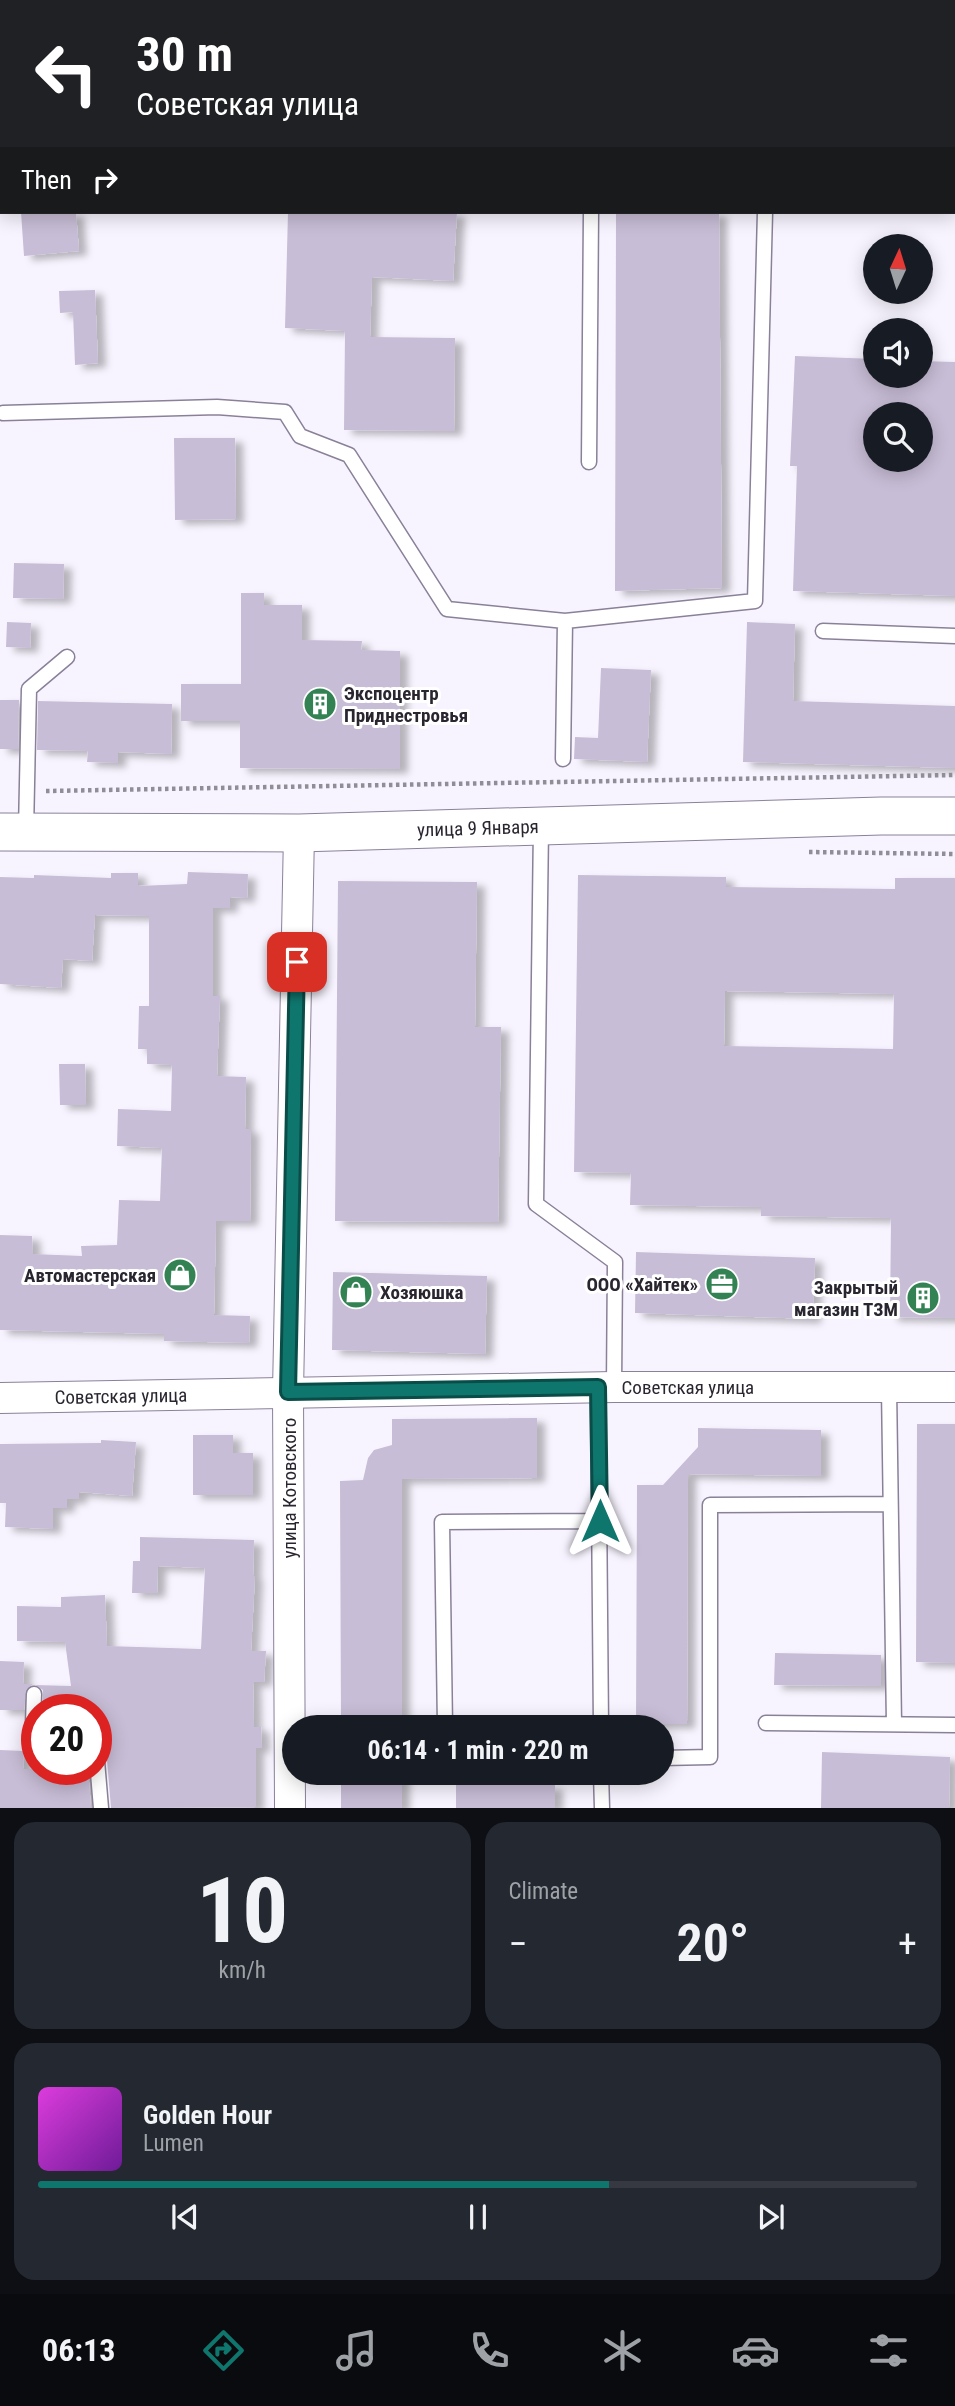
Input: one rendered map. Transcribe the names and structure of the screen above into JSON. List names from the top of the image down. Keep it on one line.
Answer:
{"streets":{"street":["улица 9 Января","Советская улица","улица Котовского"]},"crossings":[["улица 9 Января","улица Котовского"],["Советская улица","улица Котовского"]],"places":{"building":["Экспоцентр Приднестровья","Закрытый магазин ТЗМ"],"shop":["Автомастерская","Хозяюшка"],"office":["ООО «Хайтек»"]},"north":"top","page":{"turn":["30 m","Советская улица"],"then":"Then","limit":"20","trip":"06:14 · 1 min · 220 m","tile":[["10","km/h"],"Climate"],"heat":["−","20°","+"],"song":["Golden Hour","Lumen"],"tabs":"06:13"}}
